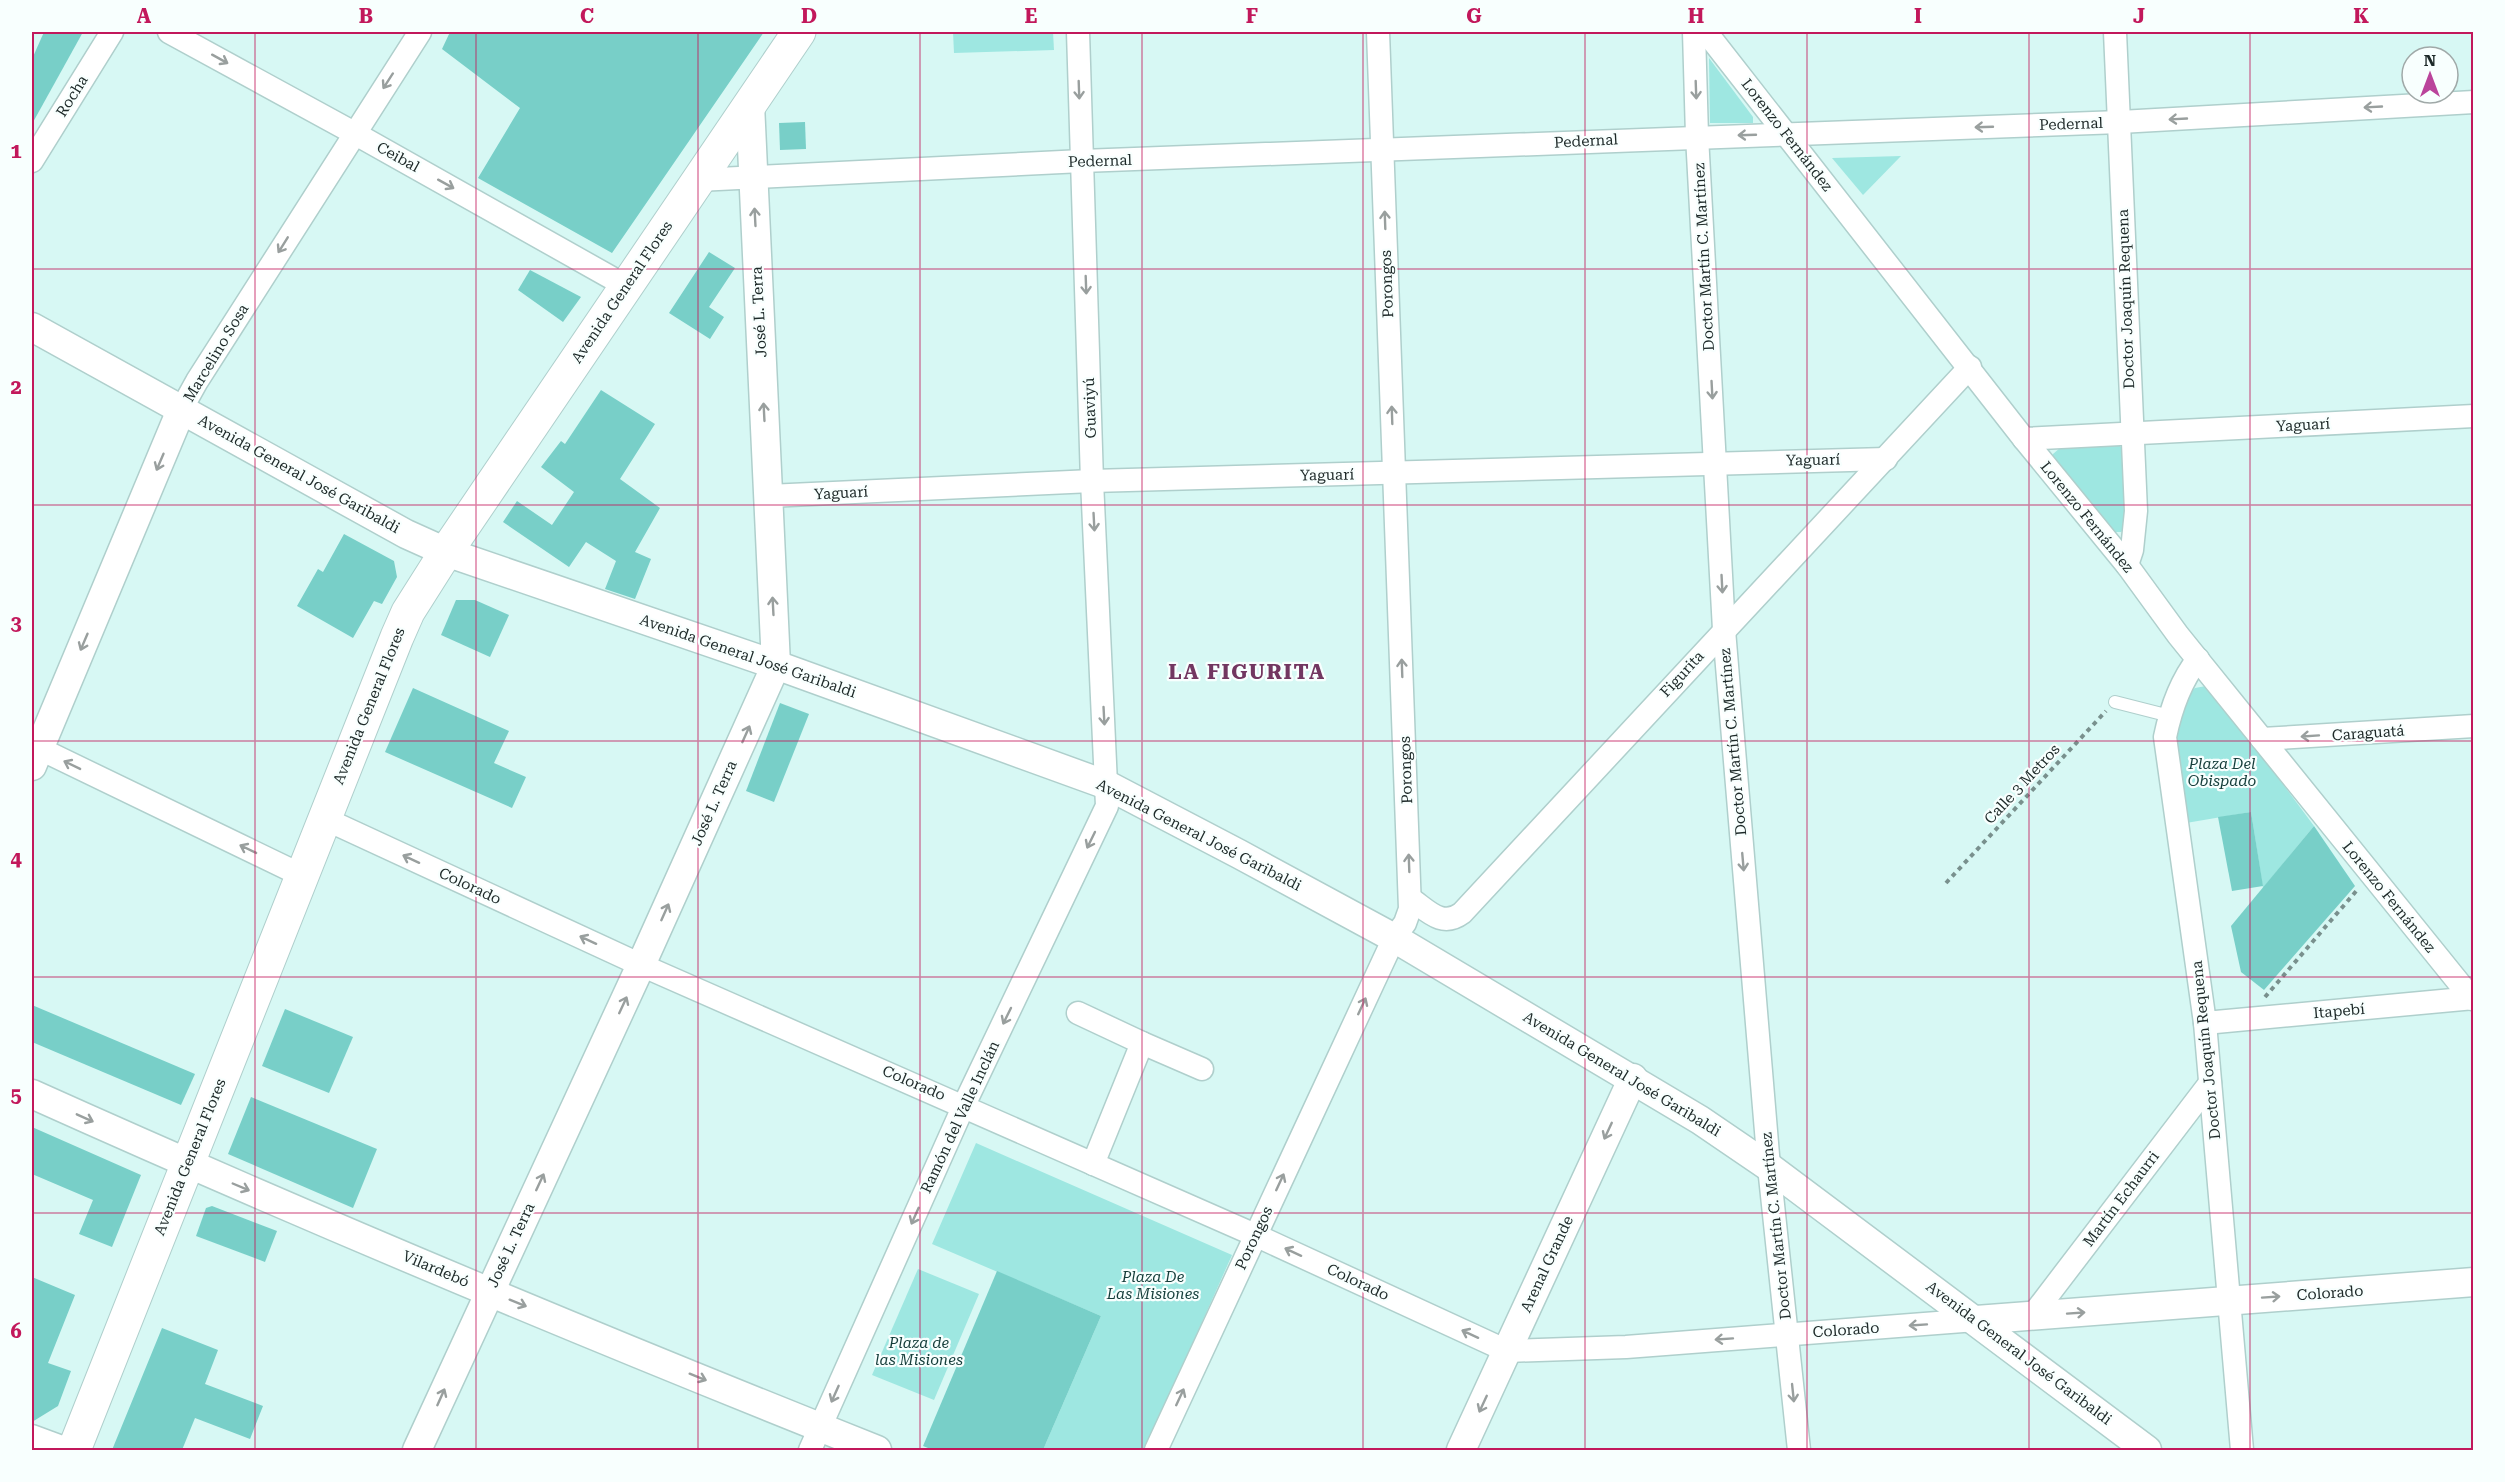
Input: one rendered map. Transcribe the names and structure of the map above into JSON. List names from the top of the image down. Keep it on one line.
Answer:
{"streets":{"main road":["Avenida General Flores"],"street":["Rocha","Pedernal","Lorenzo Fernández","Ceibal","Doctor Martín C. Martínez","Porongos","Doctor Joaquín Requena","José L. Terra","Marcelino Sosa","Guaviyú","Yaguarí","Avenida General José Garibaldi","Figurita","Caraguatá","Colorado","Itapebí","Ramón del Valle Inclán","Martín Echaurri","Arenal Grande","Vilardebó"],"path":["Calle 3 Metros"]},"crossings":[["Pedernal","Lorenzo Fernández"],["Pedernal","Doctor Martín C. Martínez"],["Pedernal","Porongos"],["Pedernal","Avenida General Flores"],["Pedernal","Doctor Joaquín Requena"],["Pedernal","José L. Terra"],["Pedernal","Guaviyú"],["Lorenzo Fernández","Doctor Joaquín Requena"],["Lorenzo Fernández","Yaguarí"],["Lorenzo Fernández","Figurita"],["Lorenzo Fernández","Caraguatá"],["Lorenzo Fernández","Itapebí"],["Ceibal","Avenida General Flores"],["Ceibal","Marcelino Sosa"],["Doctor Martín C. Martínez","Yaguarí"],["Doctor Martín C. Martínez","Avenida General José Garibaldi"],["Doctor Martín C. Martínez","Figurita"],["Doctor Martín C. Martínez","Colorado"],["Porongos","Yaguarí"],["Porongos","Avenida General José Garibaldi"],["Porongos","Figurita"],["Porongos","Colorado"],["Avenida General Flores","José L. Terra"],["Avenida General Flores","Avenida General José Garibaldi"],["Avenida General Flores","Colorado"],["Avenida General Flores","Vilardebó"],["Doctor Joaquín Requena","Yaguarí"],["Doctor Joaquín Requena","Colorado"],["Doctor Joaquín Requena","Itapebí"],["Doctor Joaquín Requena","Martín Echaurri"],["José L. Terra","Yaguarí"],["José L. Terra","Avenida General José Garibaldi"],["José L. Terra","Colorado"],["José L. Terra","Vilardebó"],["Marcelino Sosa","Avenida General José Garibaldi"],["Guaviyú","Yaguarí"],["Guaviyú","Avenida General José Garibaldi"],["Guaviyú","Ramón del Valle Inclán"],["Yaguarí","Figurita"],["Avenida General José Garibaldi","Colorado"],["Avenida General José Garibaldi","Ramón del Valle Inclán"],["Avenida General José Garibaldi","Arenal Grande"],["Colorado","Ramón del Valle Inclán"],["Colorado","Martín Echaurri"],["Colorado","Arenal Grande"],["Ramón del Valle Inclán","Vilardebó"]],"one_way":["Pedernal","Ceibal","Doctor Martín C. Martínez","Porongos","José L. Terra","Marcelino Sosa","Guaviyú","Caraguatá","Ramón del Valle Inclán","Arenal Grande","Vilardebó"],"districts":["LA FIGURITA"],"parks":["Plaza Del Obispado","Plaza De Las Misiones","Plaza de las Misiones"],"north":"top","grid":{"columns":["A","B","C","D","E","F","G","H","I","J","K"],"rows":["1","2","3","4","5","6"]}}
